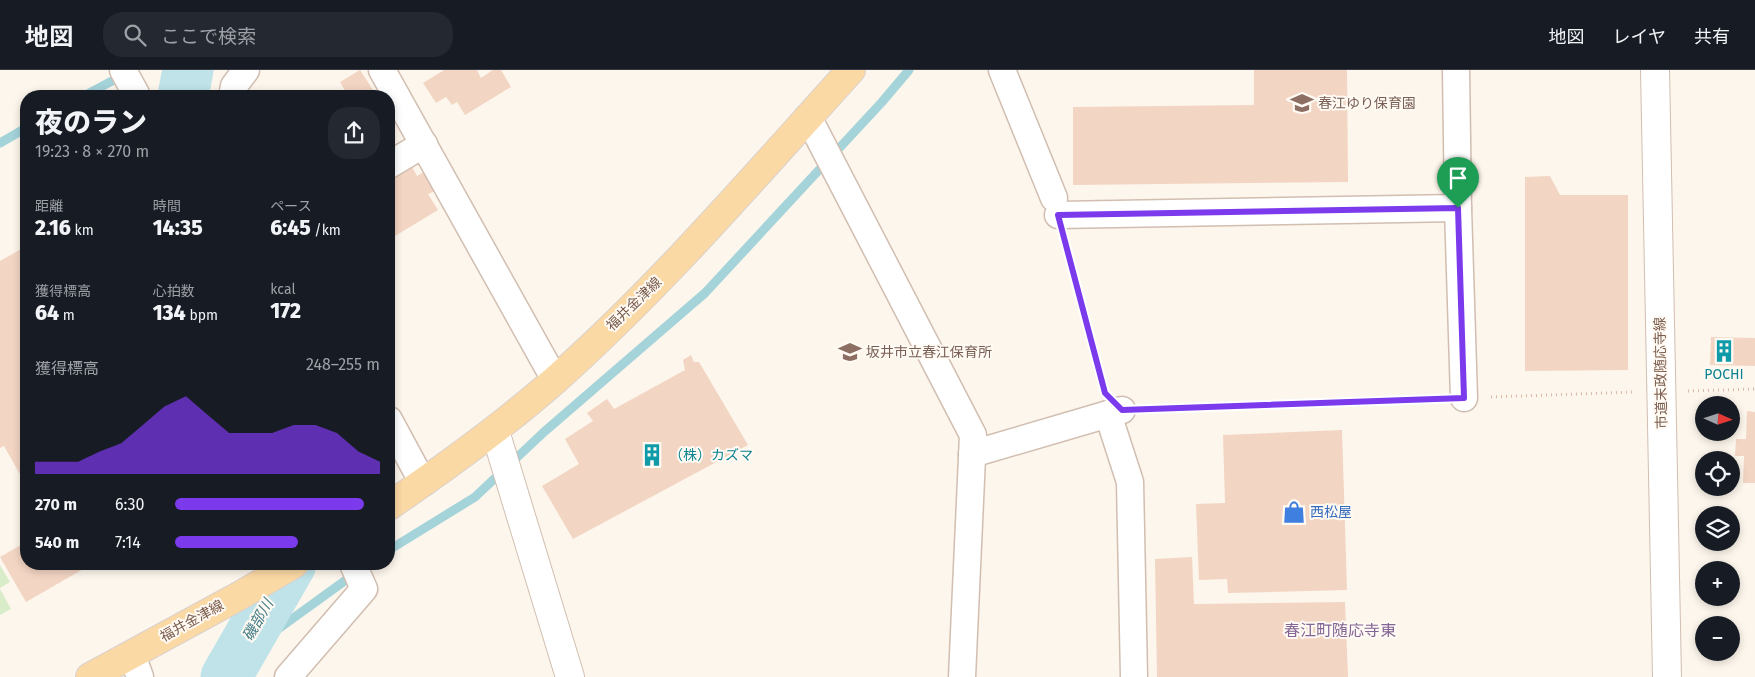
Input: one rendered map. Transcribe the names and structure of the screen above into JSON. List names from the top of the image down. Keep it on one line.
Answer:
{"streets":{"main road":["福井金津線"],"street":["市道末政随応寺線"]},"districts":["春江町随応寺東"],"water":["磯部川"],"places":{"school or university":["春江ゆり保育園","坂井市立春江保育所"],"building":["POCHI","（株）カズマ"],"shop":["西松屋"]},"north":"right","page":{"header":"地図","search":"ここで検索","nav":["地図","レイヤ","共有"],"heading":["夜のラン","19:23 · 8 × 270 m"],"stats":[["距離","2.16 km"],["時間","14:35"],["ペース","6:45 /km"],["獲得標高","64 m"],["心拍数","134 bpm"],["kcal","172"]],"chart":["獲得標高","248–255 m"],"map_buttons":["+","−"],"list":[{"name":"270 m","note":"6:30"},{"name":"540 m","note":"7:14"}]}}
